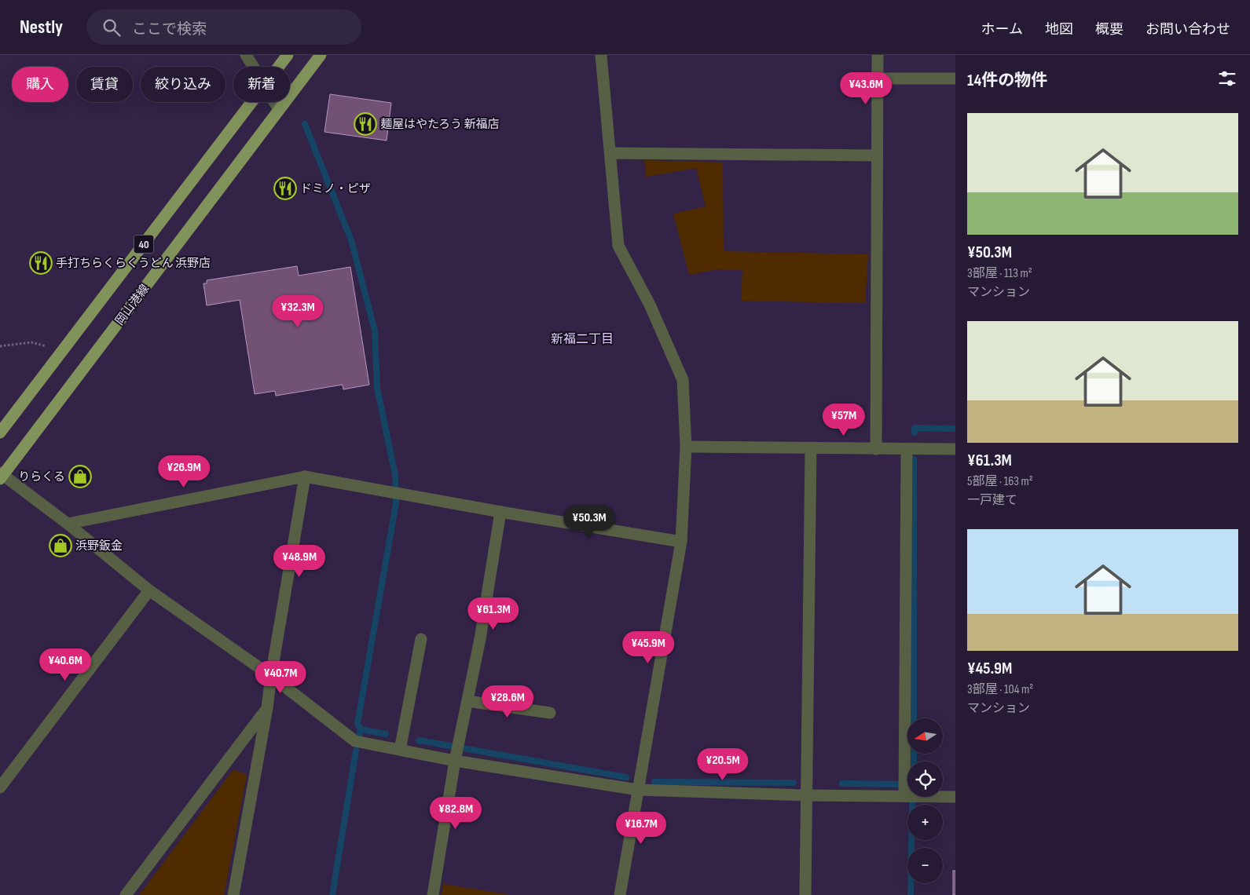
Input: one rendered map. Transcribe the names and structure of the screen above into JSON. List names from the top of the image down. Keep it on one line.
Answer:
{"streets":{"main road":["40","岡山港線"]},"districts":["新福二丁目"],"places":{"restaurant":["麺屋はやたろう 新福店","ドミノ・ピザ","手打ちらくらくうどん 浜野店"],"shop":["りらくる","浜野鈑金"]},"north":"left","page":{"header":"Nestly","search":"ここで検索","nav":["ホーム","地図","概要","お問い合わせ"],"heading":"14件の物件","chip":["購入","賃貸","絞り込み","新着"],"price":["¥43.6M","¥32.3M","¥57M","¥26.9M","¥50.3M","¥48.9M","¥61.3M","¥45.9M","¥40.6M","¥40.7M","¥28.6M","¥20.5M","¥82.8M","¥16.7M"],"list":[{"name":"¥50.3M","note":"3部屋 · 113 m² · マンション"},{"name":"¥61.3M","note":"5部屋 · 163 m² · 一戸建て"},{"name":"¥45.9M","note":"3部屋 · 104 m² · マンション"}],"map_buttons":["+","−"]}}
